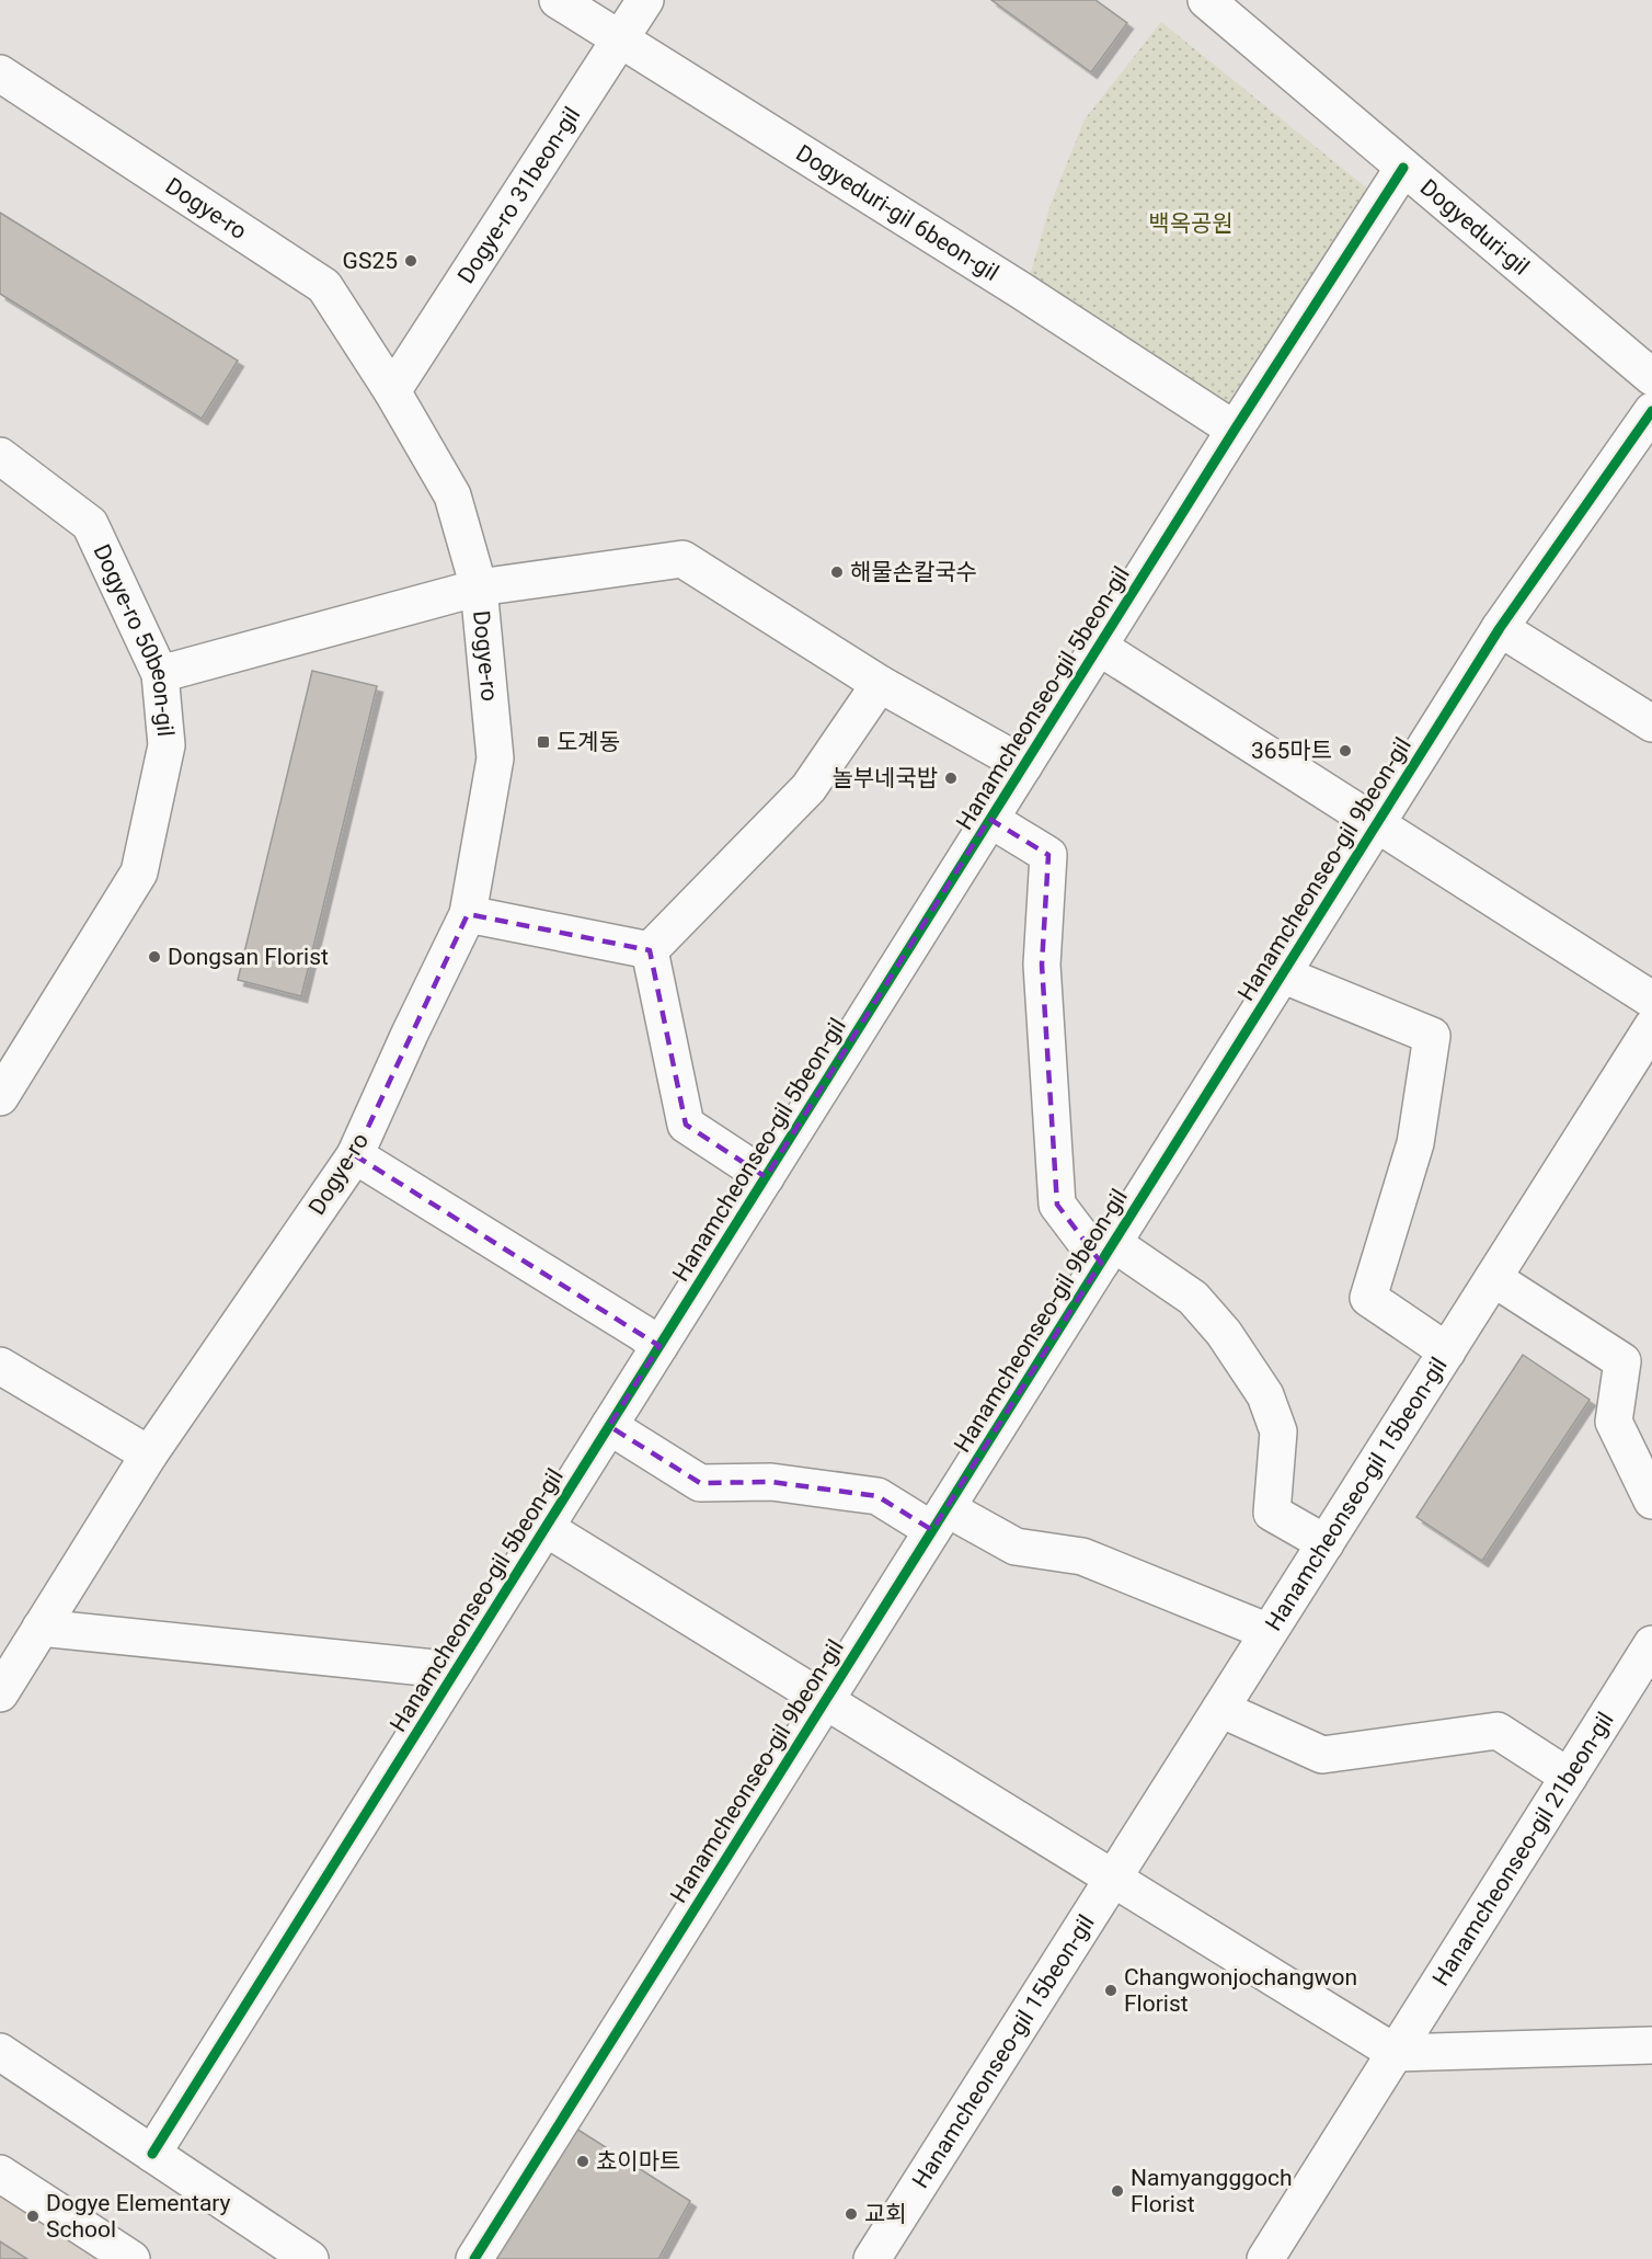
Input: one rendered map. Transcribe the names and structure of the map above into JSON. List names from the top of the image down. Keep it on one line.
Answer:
{"streets":{"street":["Dogye-ro 31beon-gil","Dogye-ro","Dogyeduri-gil 6beon-gil","Dogyeduri-gil","Dogye-ro 50beon-gil","Hanamcheonseo-gil 5beon-gil","Hanamcheonseo-gil 9beon-gil","Hanamcheonseo-gil 15beon-gil","Hanamcheonseo-gil 21beon-gil"]},"crossings":[["Dogye-ro 31beon-gil","Dogye-ro"],["Dogye-ro 31beon-gil","Dogyeduri-gil 6beon-gil"],["Dogye-ro","Hanamcheonseo-gil 5beon-gil"],["Dogyeduri-gil 6beon-gil","Hanamcheonseo-gil 5beon-gil"],["Dogyeduri-gil","Hanamcheonseo-gil 5beon-gil"],["Hanamcheonseo-gil 5beon-gil","Hanamcheonseo-gil 9beon-gil"],["Hanamcheonseo-gil 9beon-gil","Hanamcheonseo-gil 15beon-gil"]],"parks":["백옥공원"],"places":{"other":["GS25","해물손칼국수","365마트","놀부네국밥","Dongsan Florist","Changwonjochangwon Florist","쵸이마트","Namyangggoch Florist","교회","Dogye Elementary School"],"transit":["도계동"]}}
